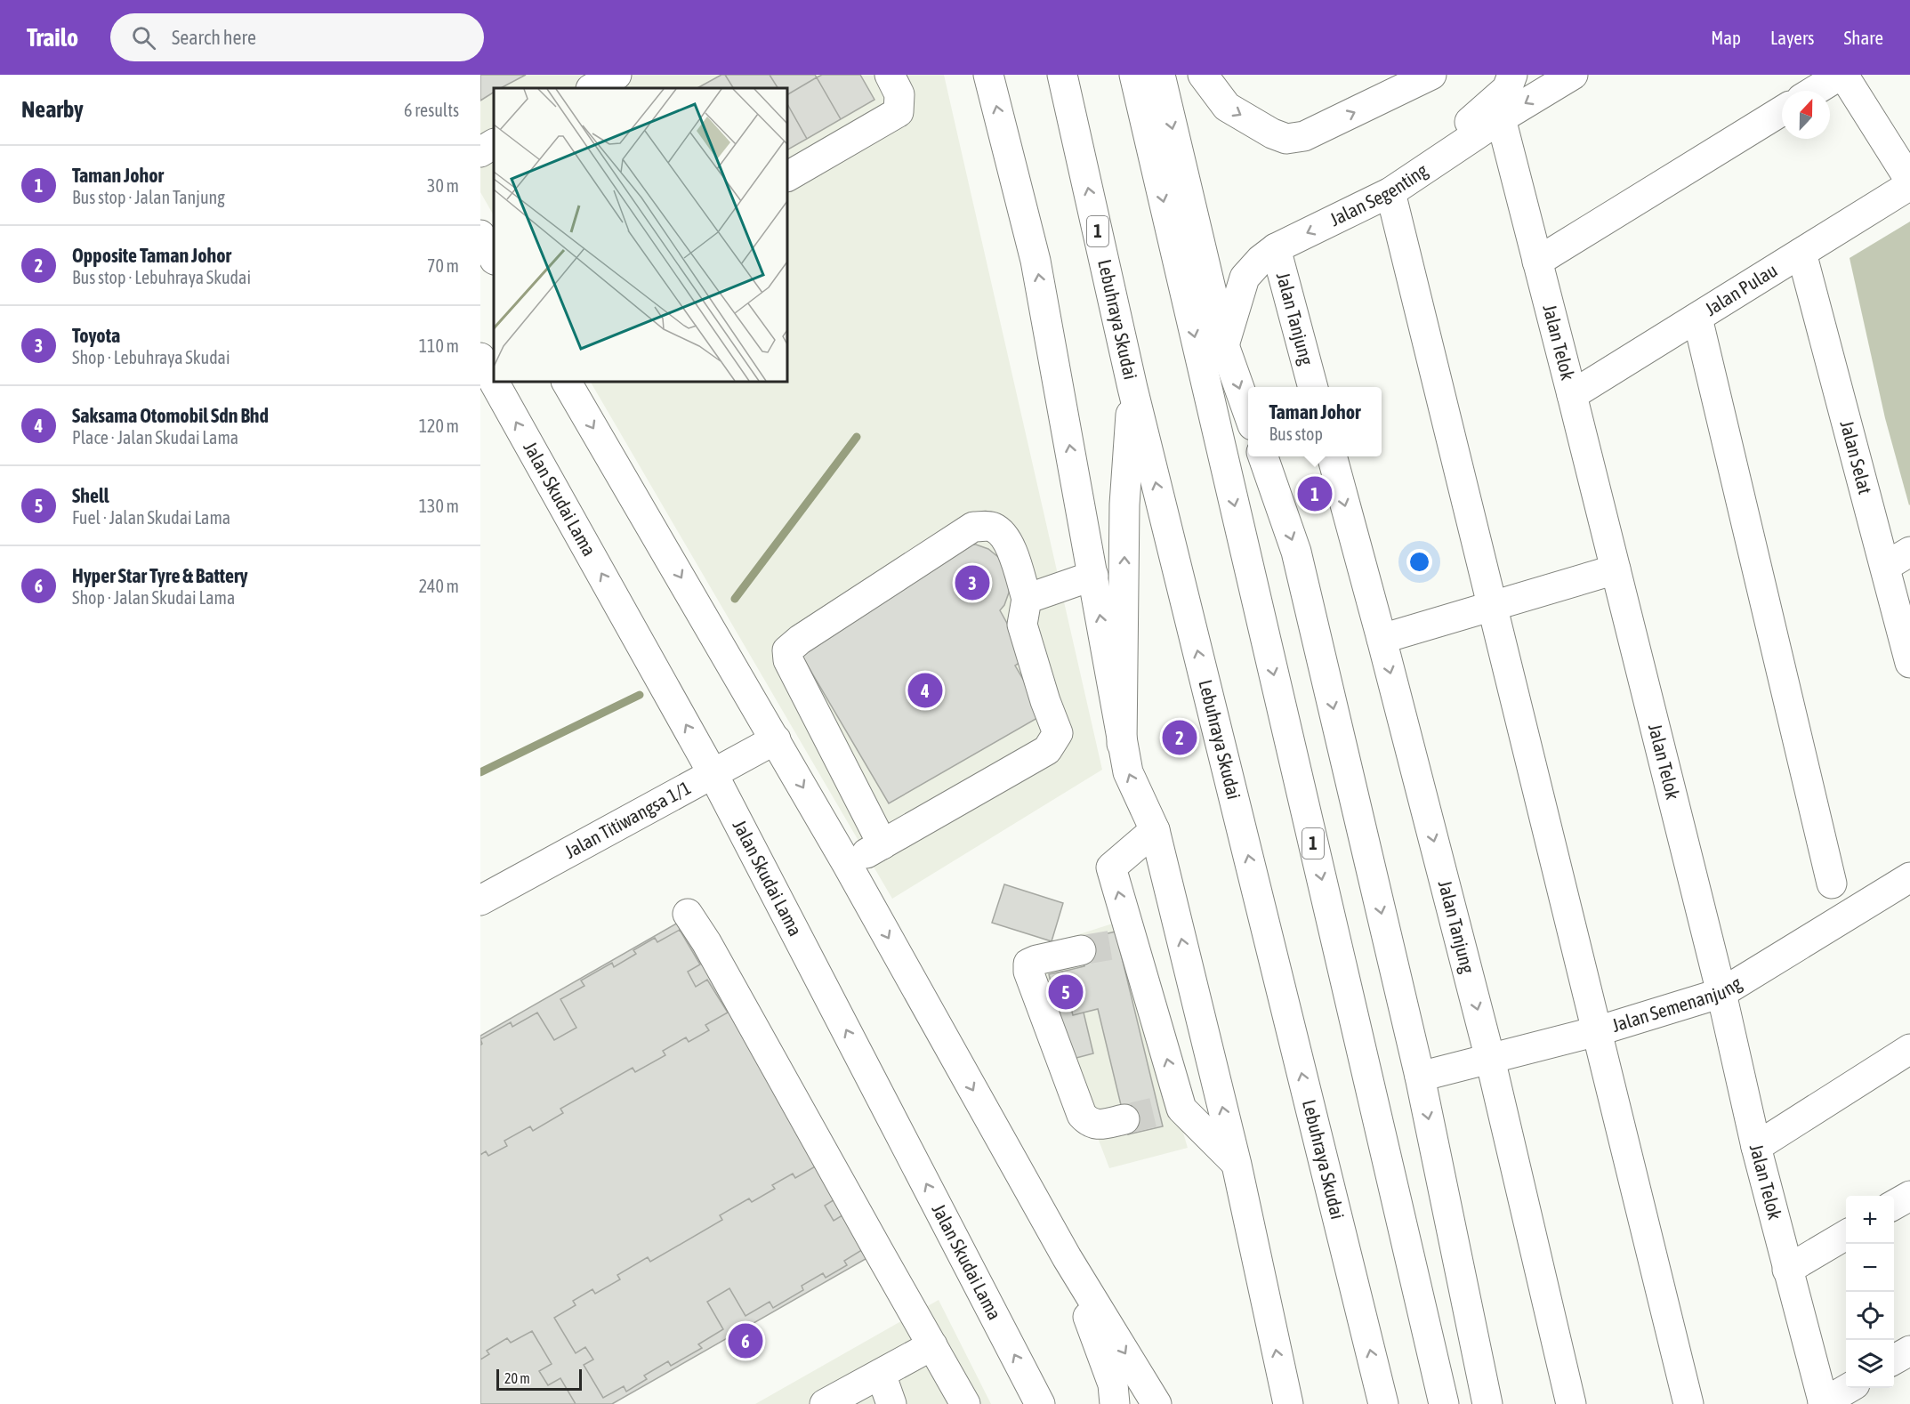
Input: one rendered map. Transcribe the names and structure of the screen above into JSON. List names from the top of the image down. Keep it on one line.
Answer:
{"streets":{"main road":["Jalan Segenting","1","Jalan Pulau","Jalan Tanjung","Lebuhraya Skudai","Jalan Telok","Jalan Selat","Jalan Skudai Lama","Jalan Titiwangsa 1/1","Jalan Semenanjung"]},"crossings":[["Jalan Segenting","Jalan Tanjung"],["Jalan Segenting","Jalan Telok"],["Jalan Pulau","Jalan Telok"],["Jalan Pulau","Jalan Selat"],["Jalan Tanjung","Jalan Semenanjung"],["Jalan Telok","Jalan Semenanjung"],["Jalan Skudai Lama","Jalan Titiwangsa 1/1"]],"scale_bar":"20 m","north":"top","page":{"header":"Trailo","search":"Search here","nav":["Map","Layers","Share"],"heading":["Nearby","6 results"],"list":[{"mark":"1","name":"Taman Johor","note":"Bus stop · Jalan Tanjung","value":"30 m"},{"mark":"2","name":"Opposite Taman Johor","note":"Bus stop · Lebuhraya Skudai","value":"70 m"},{"mark":"3","name":"Toyota","note":"Shop · Lebuhraya Skudai","value":"110 m"},{"mark":"4","name":"Saksama Otomobil Sdn Bhd","note":"Place · Jalan Skudai Lama","value":"120 m"},{"mark":"5","name":"Shell","note":"Fuel · Jalan Skudai Lama","value":"130 m"},{"mark":"6","name":"Hyper Star Tyre & Battery","note":"Shop · Jalan Skudai Lama","value":"240 m"}],"popup":["Taman Johor","Bus stop"],"pins":["1","3","4","2","5","6"],"map_buttons":["+","−"],"scale":"20 m"}}
